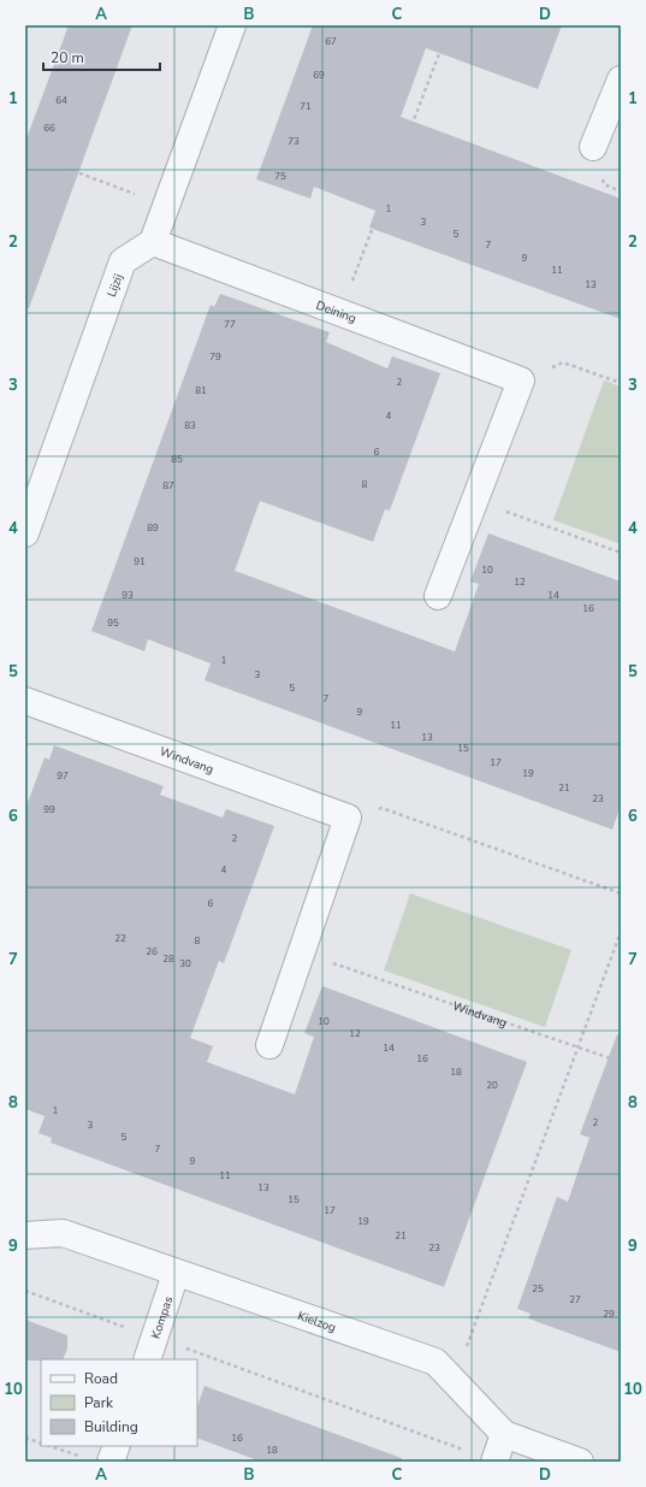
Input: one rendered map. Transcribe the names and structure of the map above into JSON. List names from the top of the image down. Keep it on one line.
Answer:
{"streets":{"street":["Lijzij","Deining","Windvang","Kompas","Kielzog"]},"crossings":[["Lijzij","Deining"],["Kompas","Kielzog"]],"house_numbers":["67","69","64","71","66","73","75","1","3","5","7","9","11","13","77","79","2","81","4","83","6","85","8","87","89","91","10","12","93","14","16","95","1","3","5","7","9","11","13","15","17","19","97","21","23","99","2","4","6","22","8","26","28","30","10","12","14","16","18","20","1","2","3","5","7","9","11","13","15","17","19","21","23","25","27","29","16","18"],"legend":["Road","Park","Building"],"scale_bar":"20 m","grid":{"columns":["A","B","C","D"],"rows":["1","2","3","4","5","6","7","8","9","10"]}}
